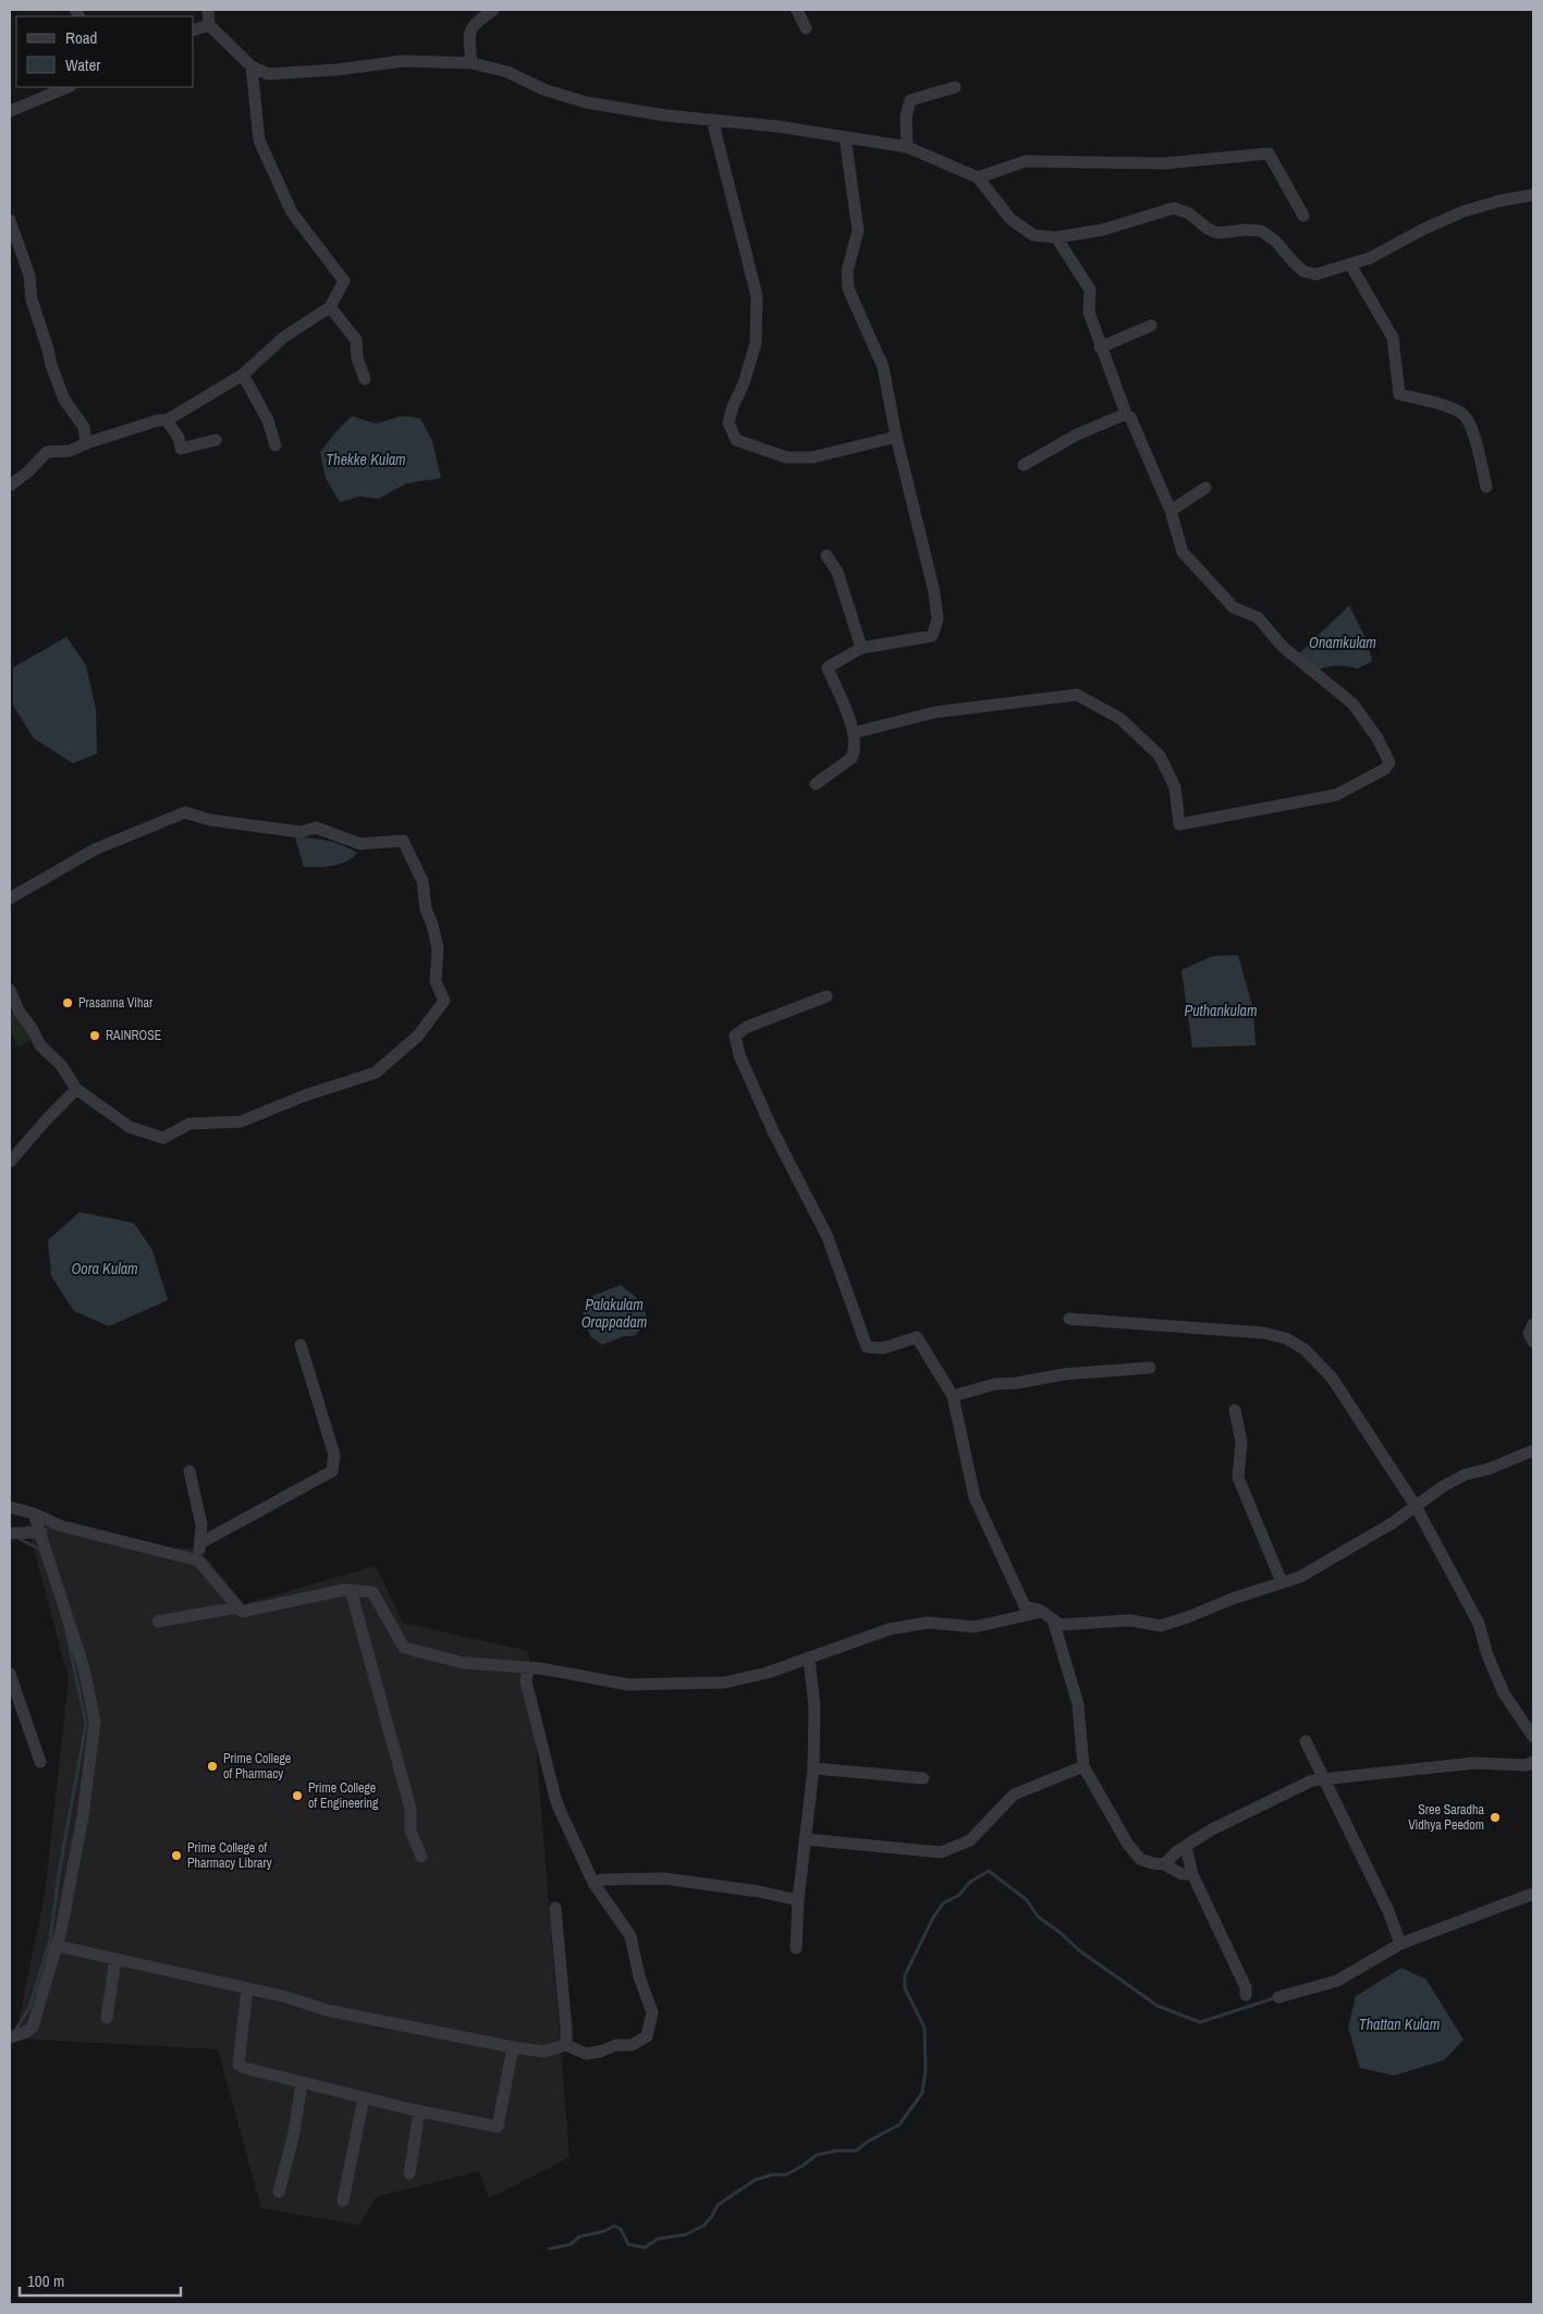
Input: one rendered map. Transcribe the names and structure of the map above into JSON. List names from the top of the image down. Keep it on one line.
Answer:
{"water":["Thekke Kulam","Onamkulam","Puthankulam","Oora Kulam","Palakulam Orappadam","Thattan Kulam"],"places":["Prasanna Vihar","RAINROSE","Prime College of Pharmacy","Prime College of Engineering","Sree Saradha Vidhya Peedom","Prime College of Pharmacy Library"],"legend":["Road","Water"],"scale_bar":"100 m"}
